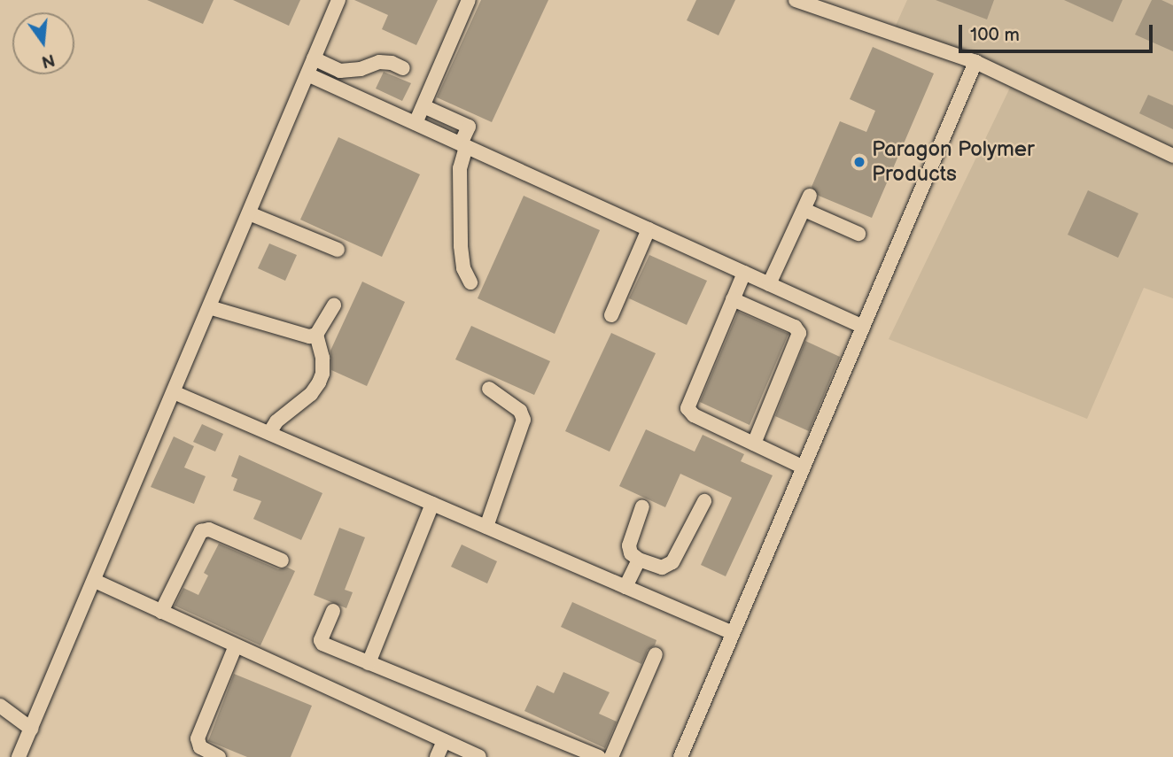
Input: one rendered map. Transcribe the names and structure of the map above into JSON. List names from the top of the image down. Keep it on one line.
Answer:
{"places":["Paragon Polymer Products"],"scale_bar":"100 m","north":"bottom"}
